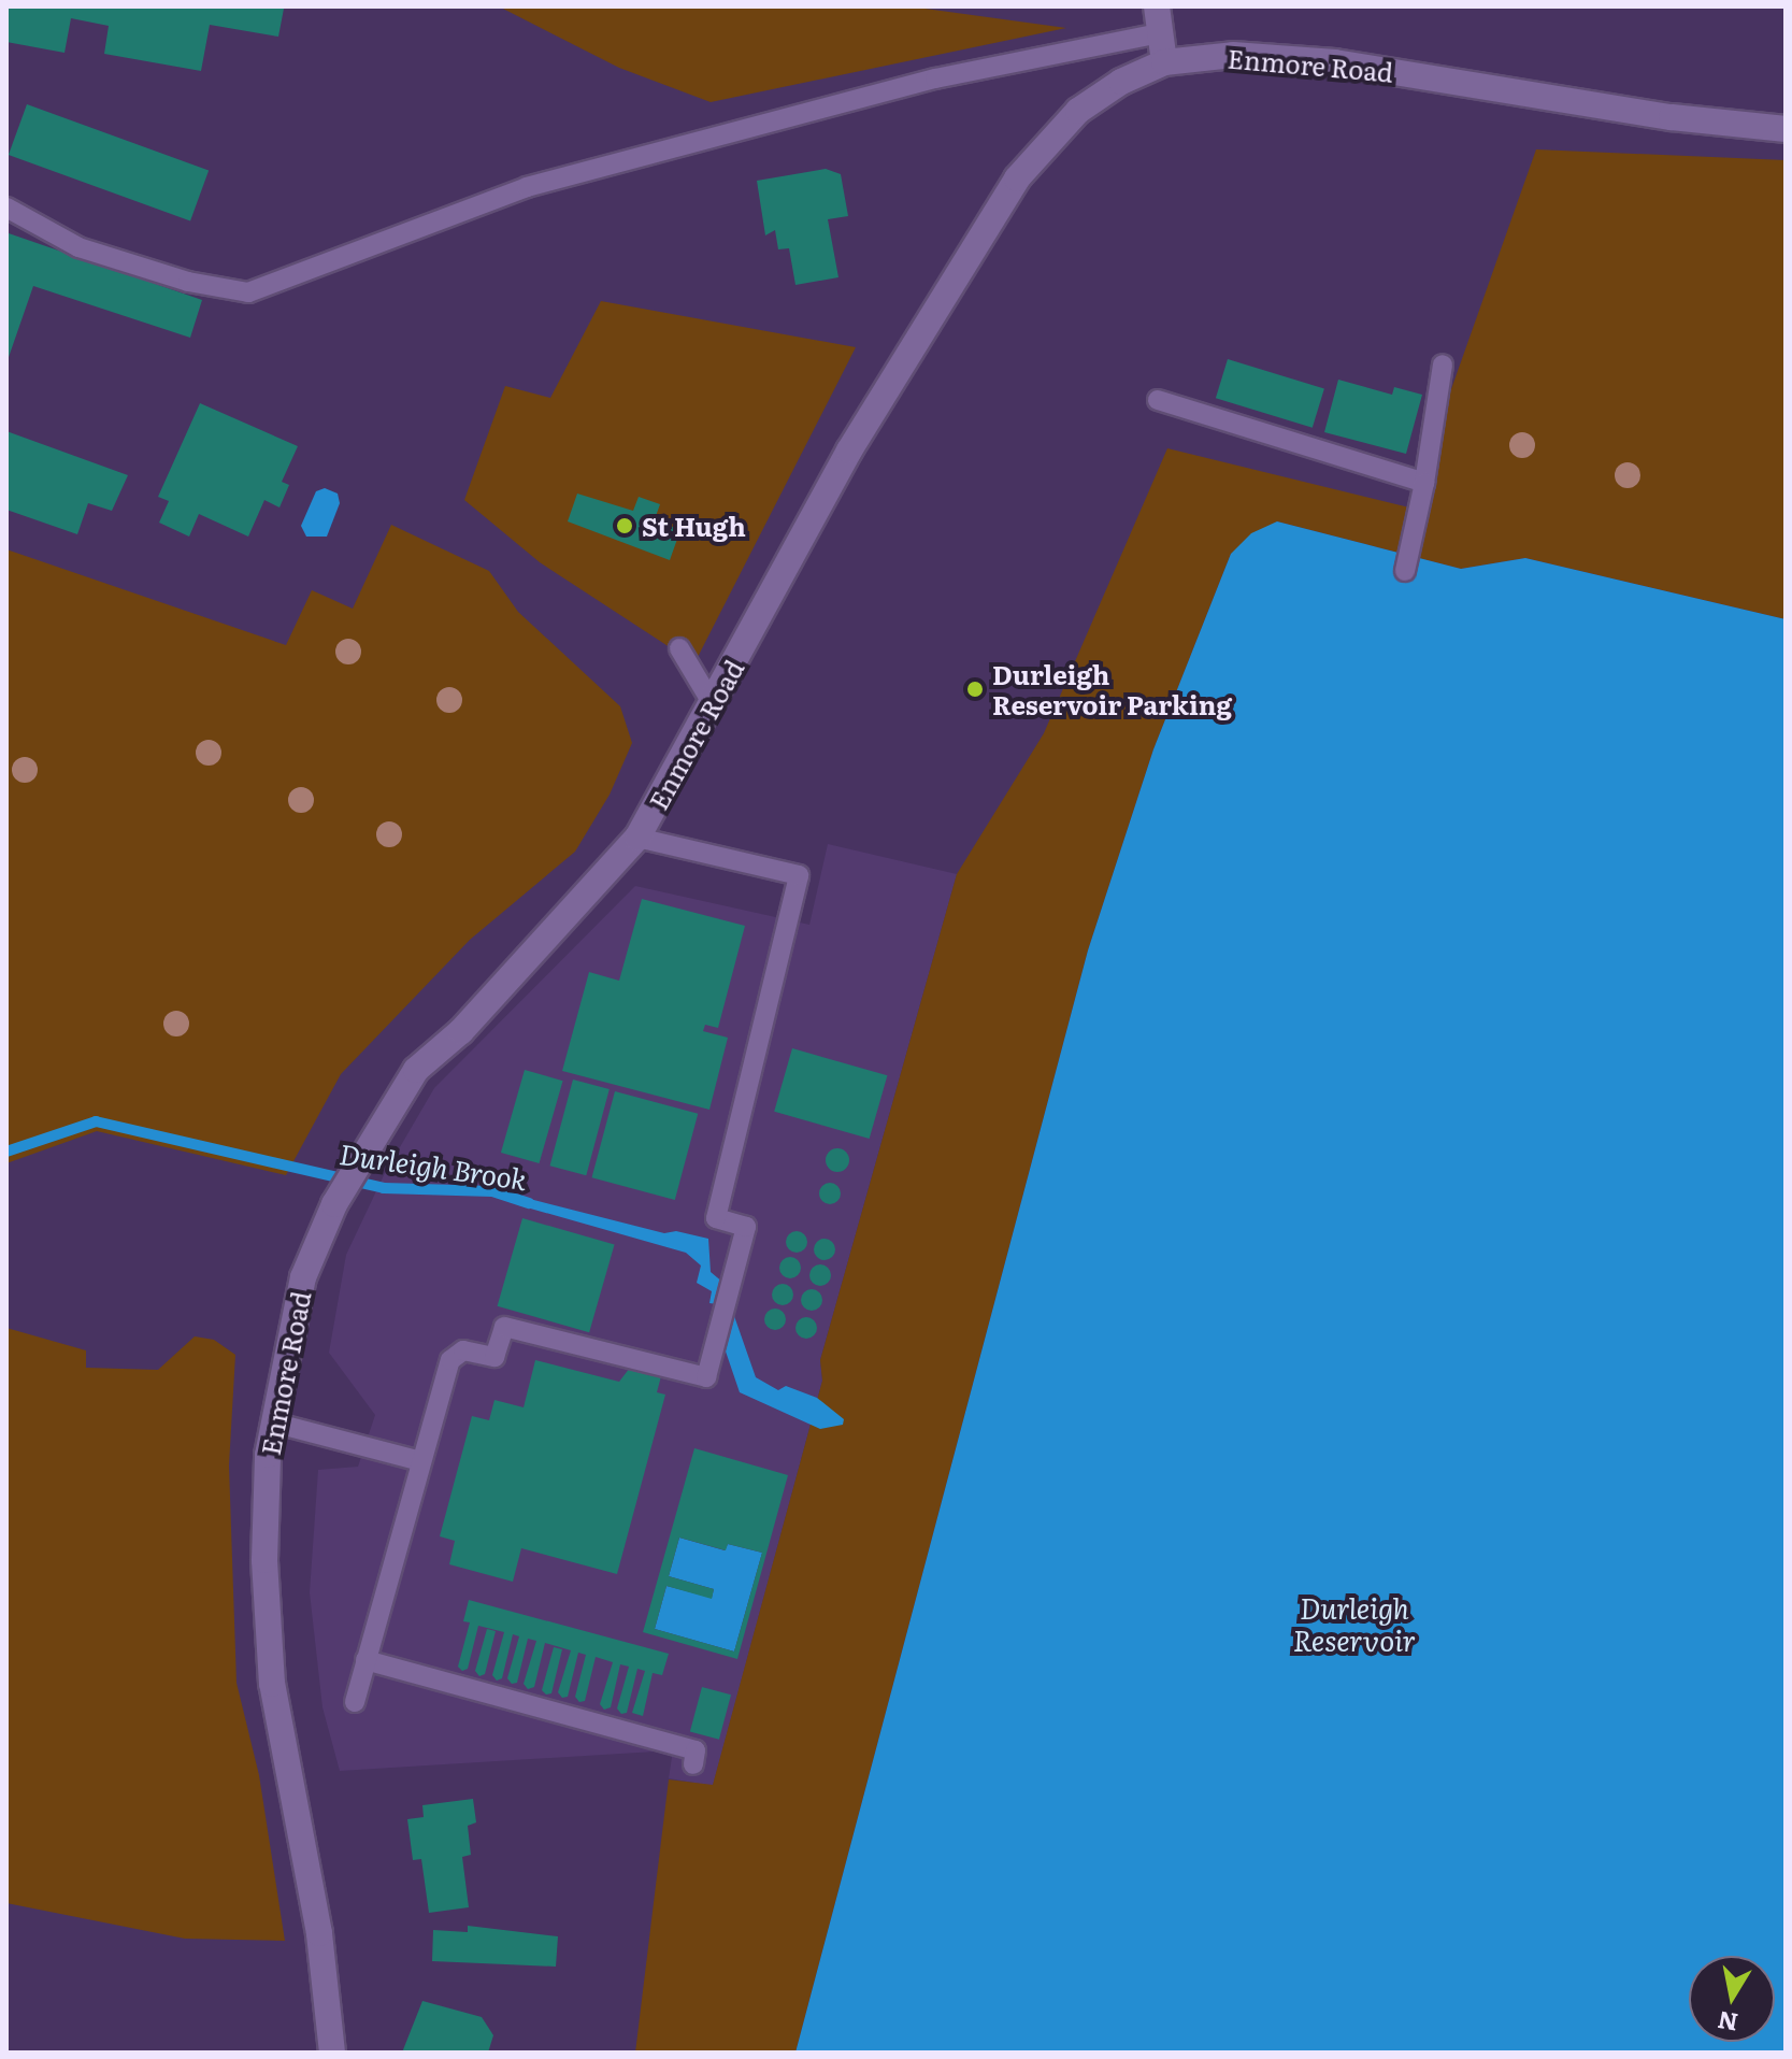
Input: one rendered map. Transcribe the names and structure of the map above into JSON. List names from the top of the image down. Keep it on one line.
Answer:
{"streets":{"street":["Enmore Road"]},"water":["Durleigh Brook","Durleigh Reservoir"],"places":["St Hugh","Durleigh Reservoir Parking"],"north":"bottom"}
